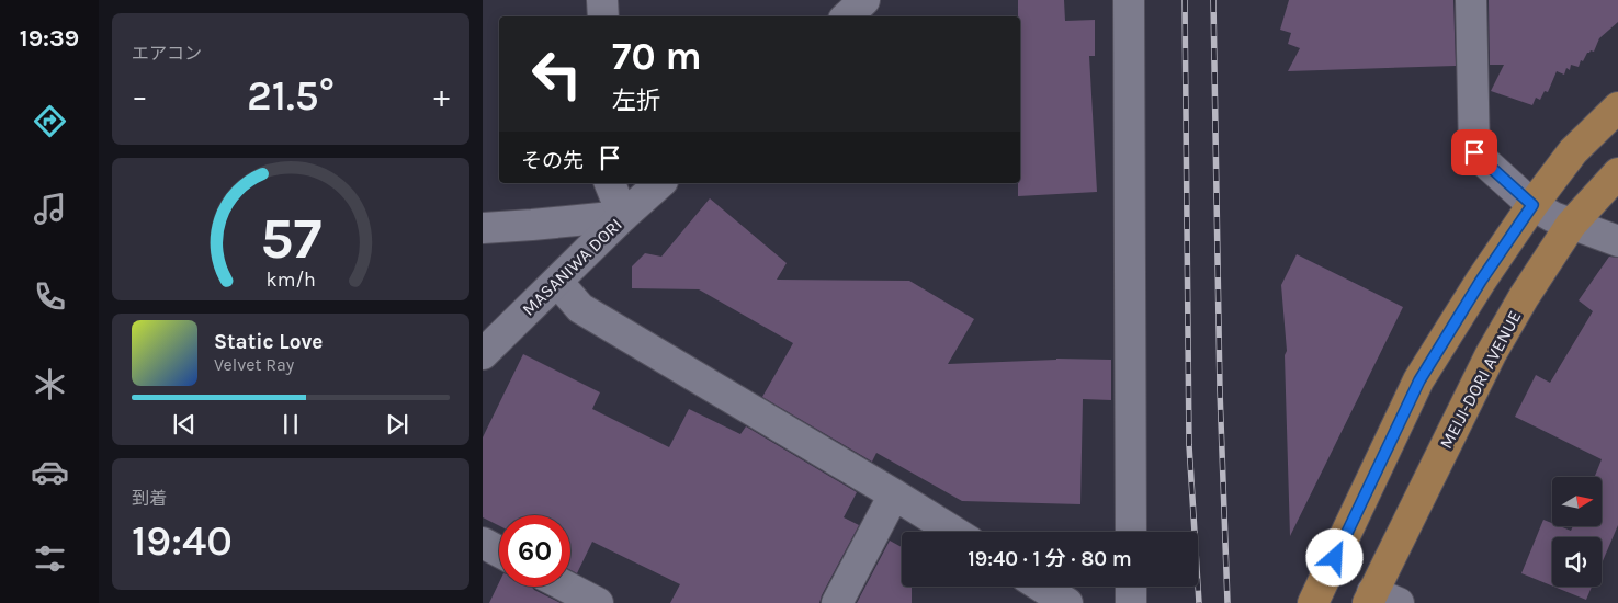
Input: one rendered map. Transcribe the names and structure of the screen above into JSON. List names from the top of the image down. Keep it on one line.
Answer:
{"streets":{"main road":["MEIJI-DORI AVENUE"],"street":["MASANIWA DORI"]},"north":"right","page":{"tabs":"19:39","tile":["エアコン",["到着","19:40"]],"turn":["70 m","左折"],"heat":["−","21.5°","+"],"then":"その先","song":["Static Love","Velvet Ray"],"limit":"60","trip":"19:40 · 1 分 · 80 m","gauge":["57","km/h"]}}
